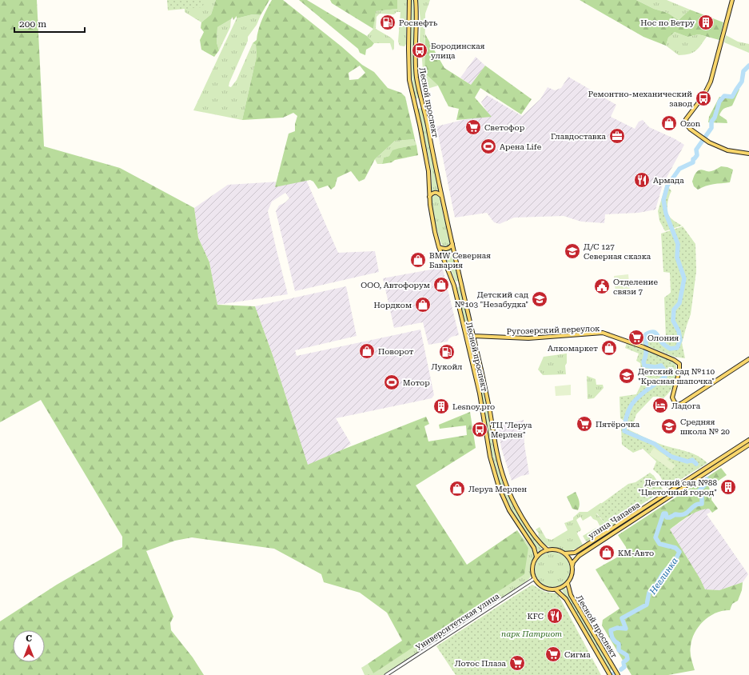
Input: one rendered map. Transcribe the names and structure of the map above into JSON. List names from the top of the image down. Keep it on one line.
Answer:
{"streets":{"main road":["Лесной проспект","Ругозерский переулок","улица Чапаева"],"street":["Университетская улица"]},"crossings":[["Лесной проспект","Ругозерский переулок"],["Лесной проспект","улица Чапаева"],["Лесной проспект","Университетская улица"],["улица Чапаева","Университетская улица"]],"water":["Неглинка"],"parks":["парк Патриот"],"places":{"fuel station":["Роснефть","Лукойл"],"building":["Нос по Ветру","Lesnoy.pro","Детский сад №88 \"Цветочный город\""],"bus stop":["Бородинская улица","Ремонтно-механический завод","ТЦ \"Леруа Мерлен\""],"shop":["Ozon","BMW Северная Бавария","ООО, Автофорум","Нордком","Алкомаркет","Поворот","Леруа Мерлен","КМ-Авто"],"supermarket":["Светофор","Олония","Пятёрочка","Сигма","Лотос Плаза"],"office":["Главдоставка"],"sports":["Арена Life","Мотор"],"restaurant":["Армада","KFC"],"school or university":["Д/С 127 Северная сказка","Детский сад №103 \"Незабудка\"","Детский сад №110 \"Красная шапочка\"","Средняя школа № 20"],"public building":["Отделение связи 7"],"hotel":["Ладога"]},"scale_bar":"200 m","north":"top"}
